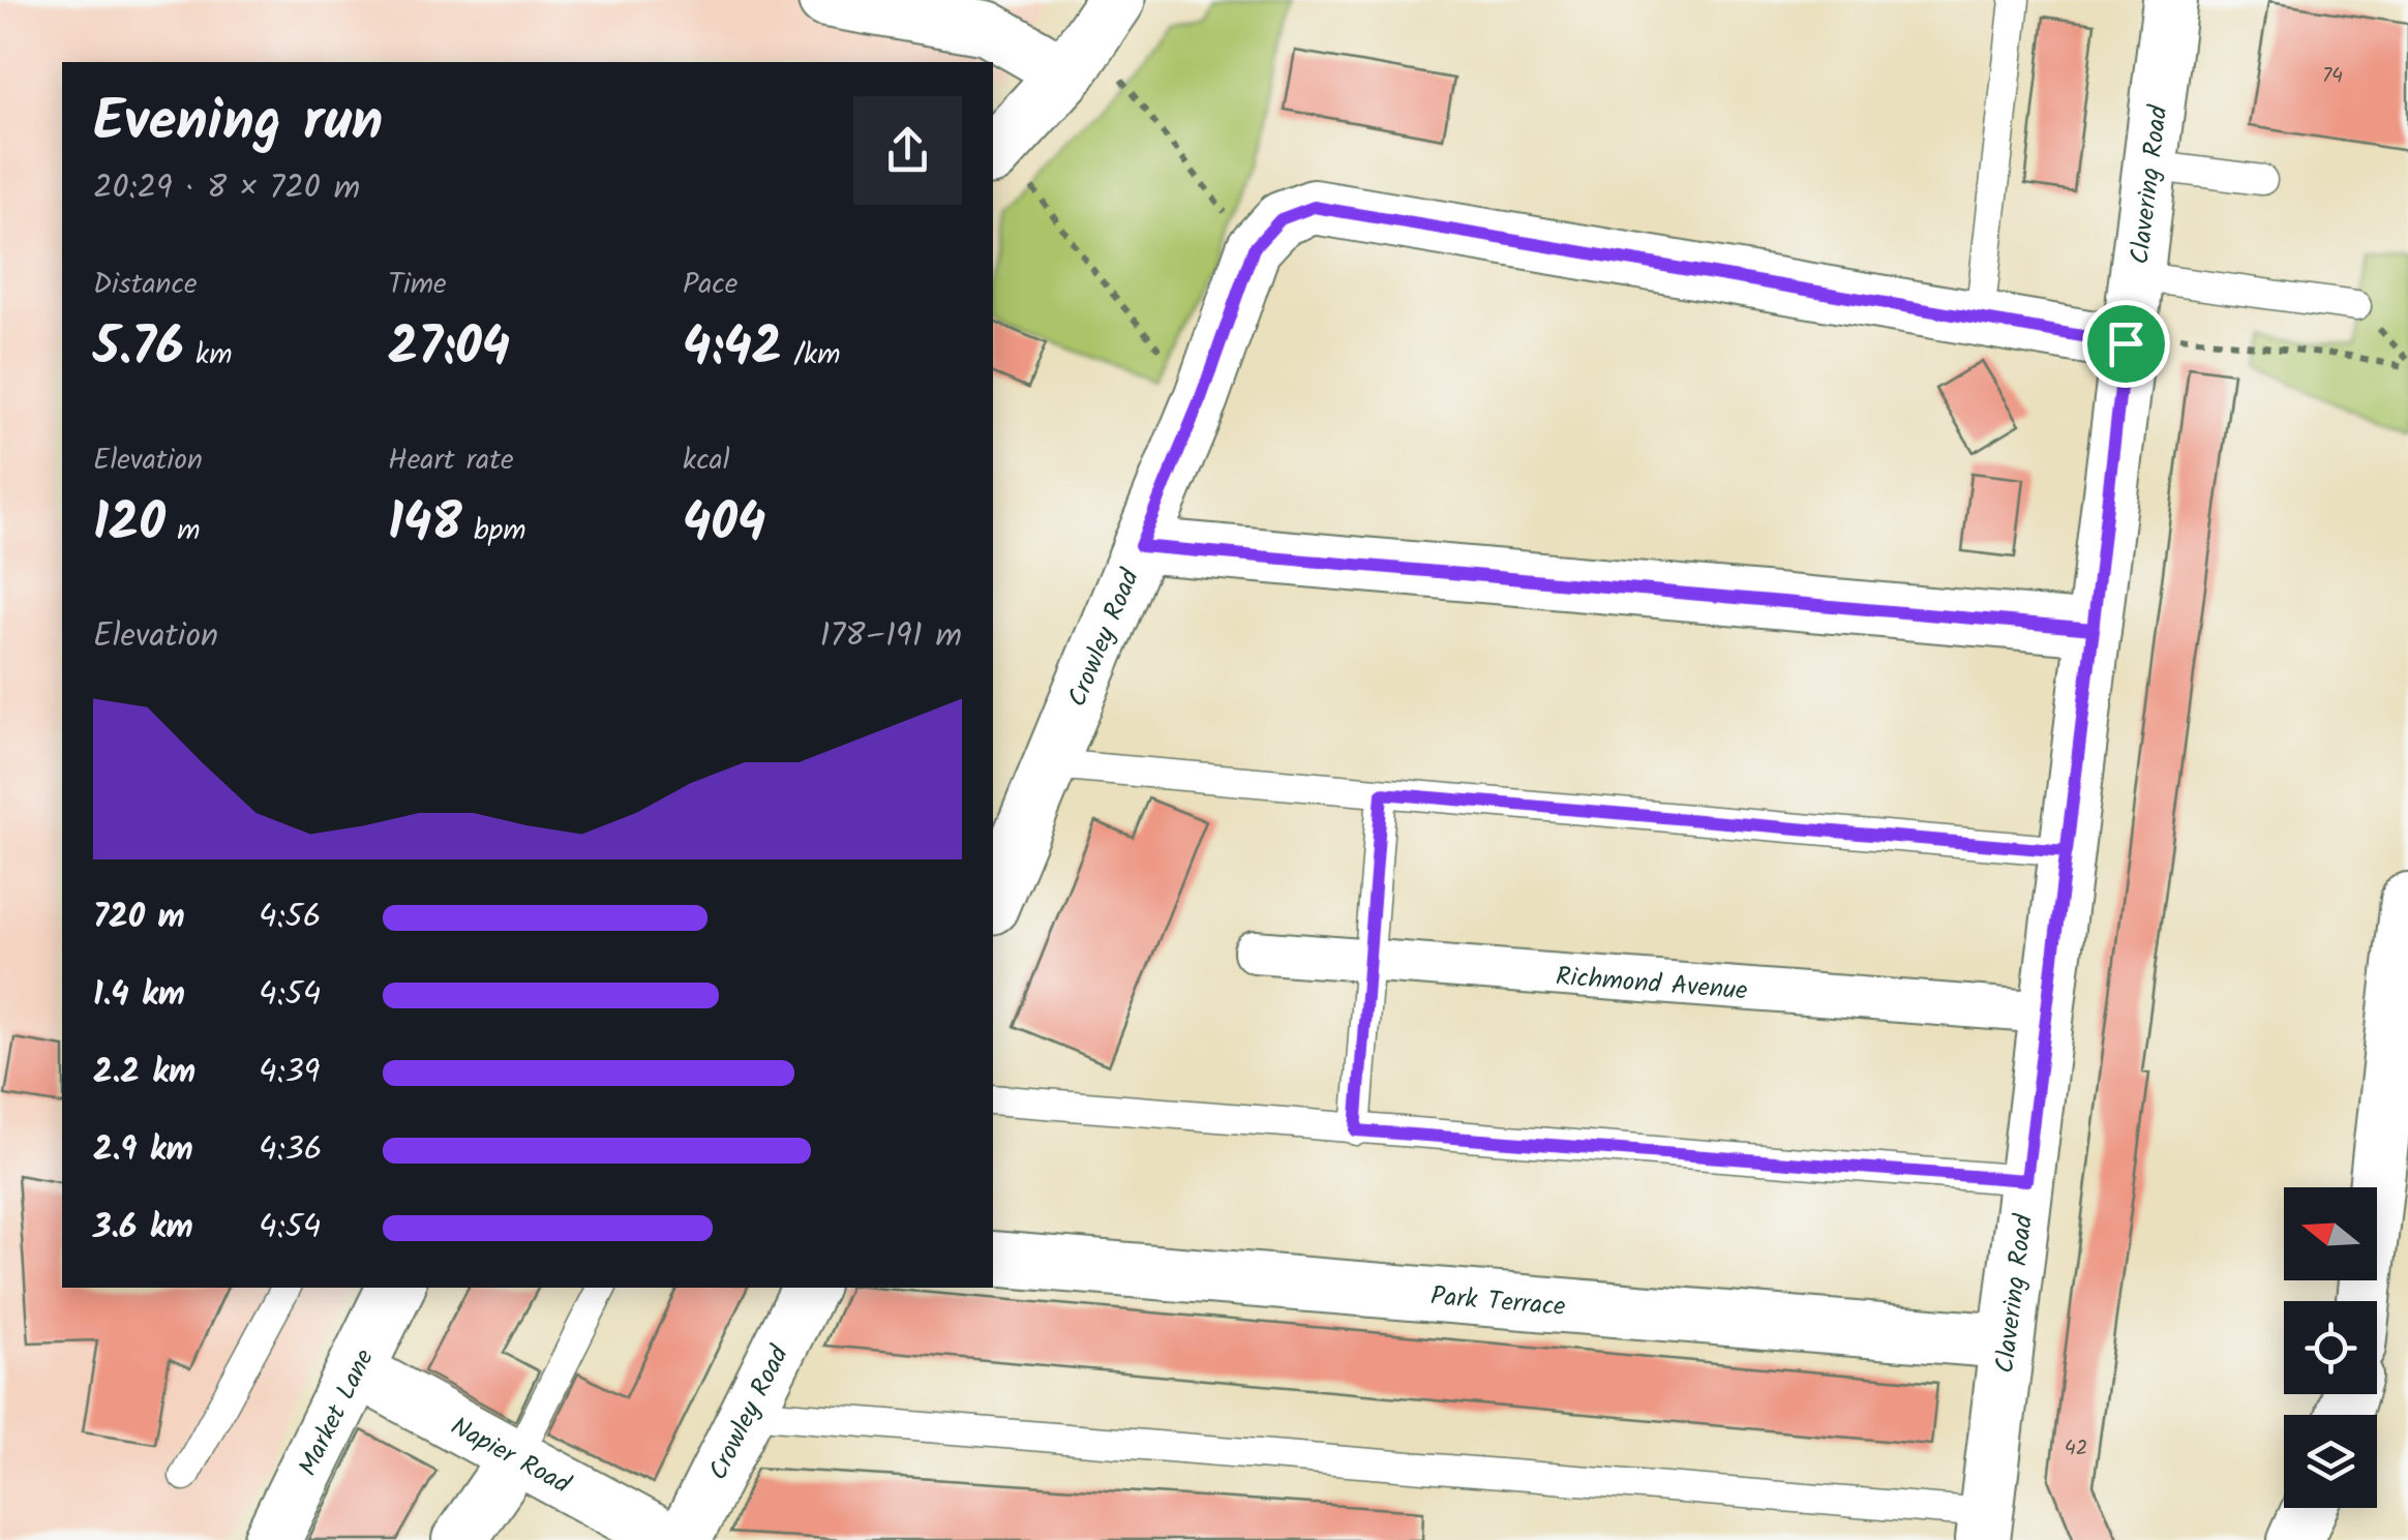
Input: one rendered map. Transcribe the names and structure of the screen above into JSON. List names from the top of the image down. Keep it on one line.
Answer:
{"streets":{"street":["Clavering Road","Crowley Road","Richmond Avenue","Park Terrace","Market Lane","Napier Road"]},"crossings":[["Clavering Road","Richmond Avenue"],["Clavering Road","Park Terrace"],["Market Lane","Napier Road"]],"house_numbers":["74","42"],"north":"left","page":{"heading":["Evening run","20:29 · 8 × 720 m"],"stats":[["Distance","5.76 km"],["Time","27:04"],["Pace","4:42 /km"],["Elevation","120 m"],["Heart rate","148 bpm"],["kcal","404"]],"chart":["Elevation","178–191 m"],"list":[{"name":"720 m","note":"4:56"},{"name":"1.4 km","note":"4:54"},{"name":"2.2 km","note":"4:39"},{"name":"2.9 km","note":"4:36"},{"name":"3.6 km","note":"4:54"}]}}
